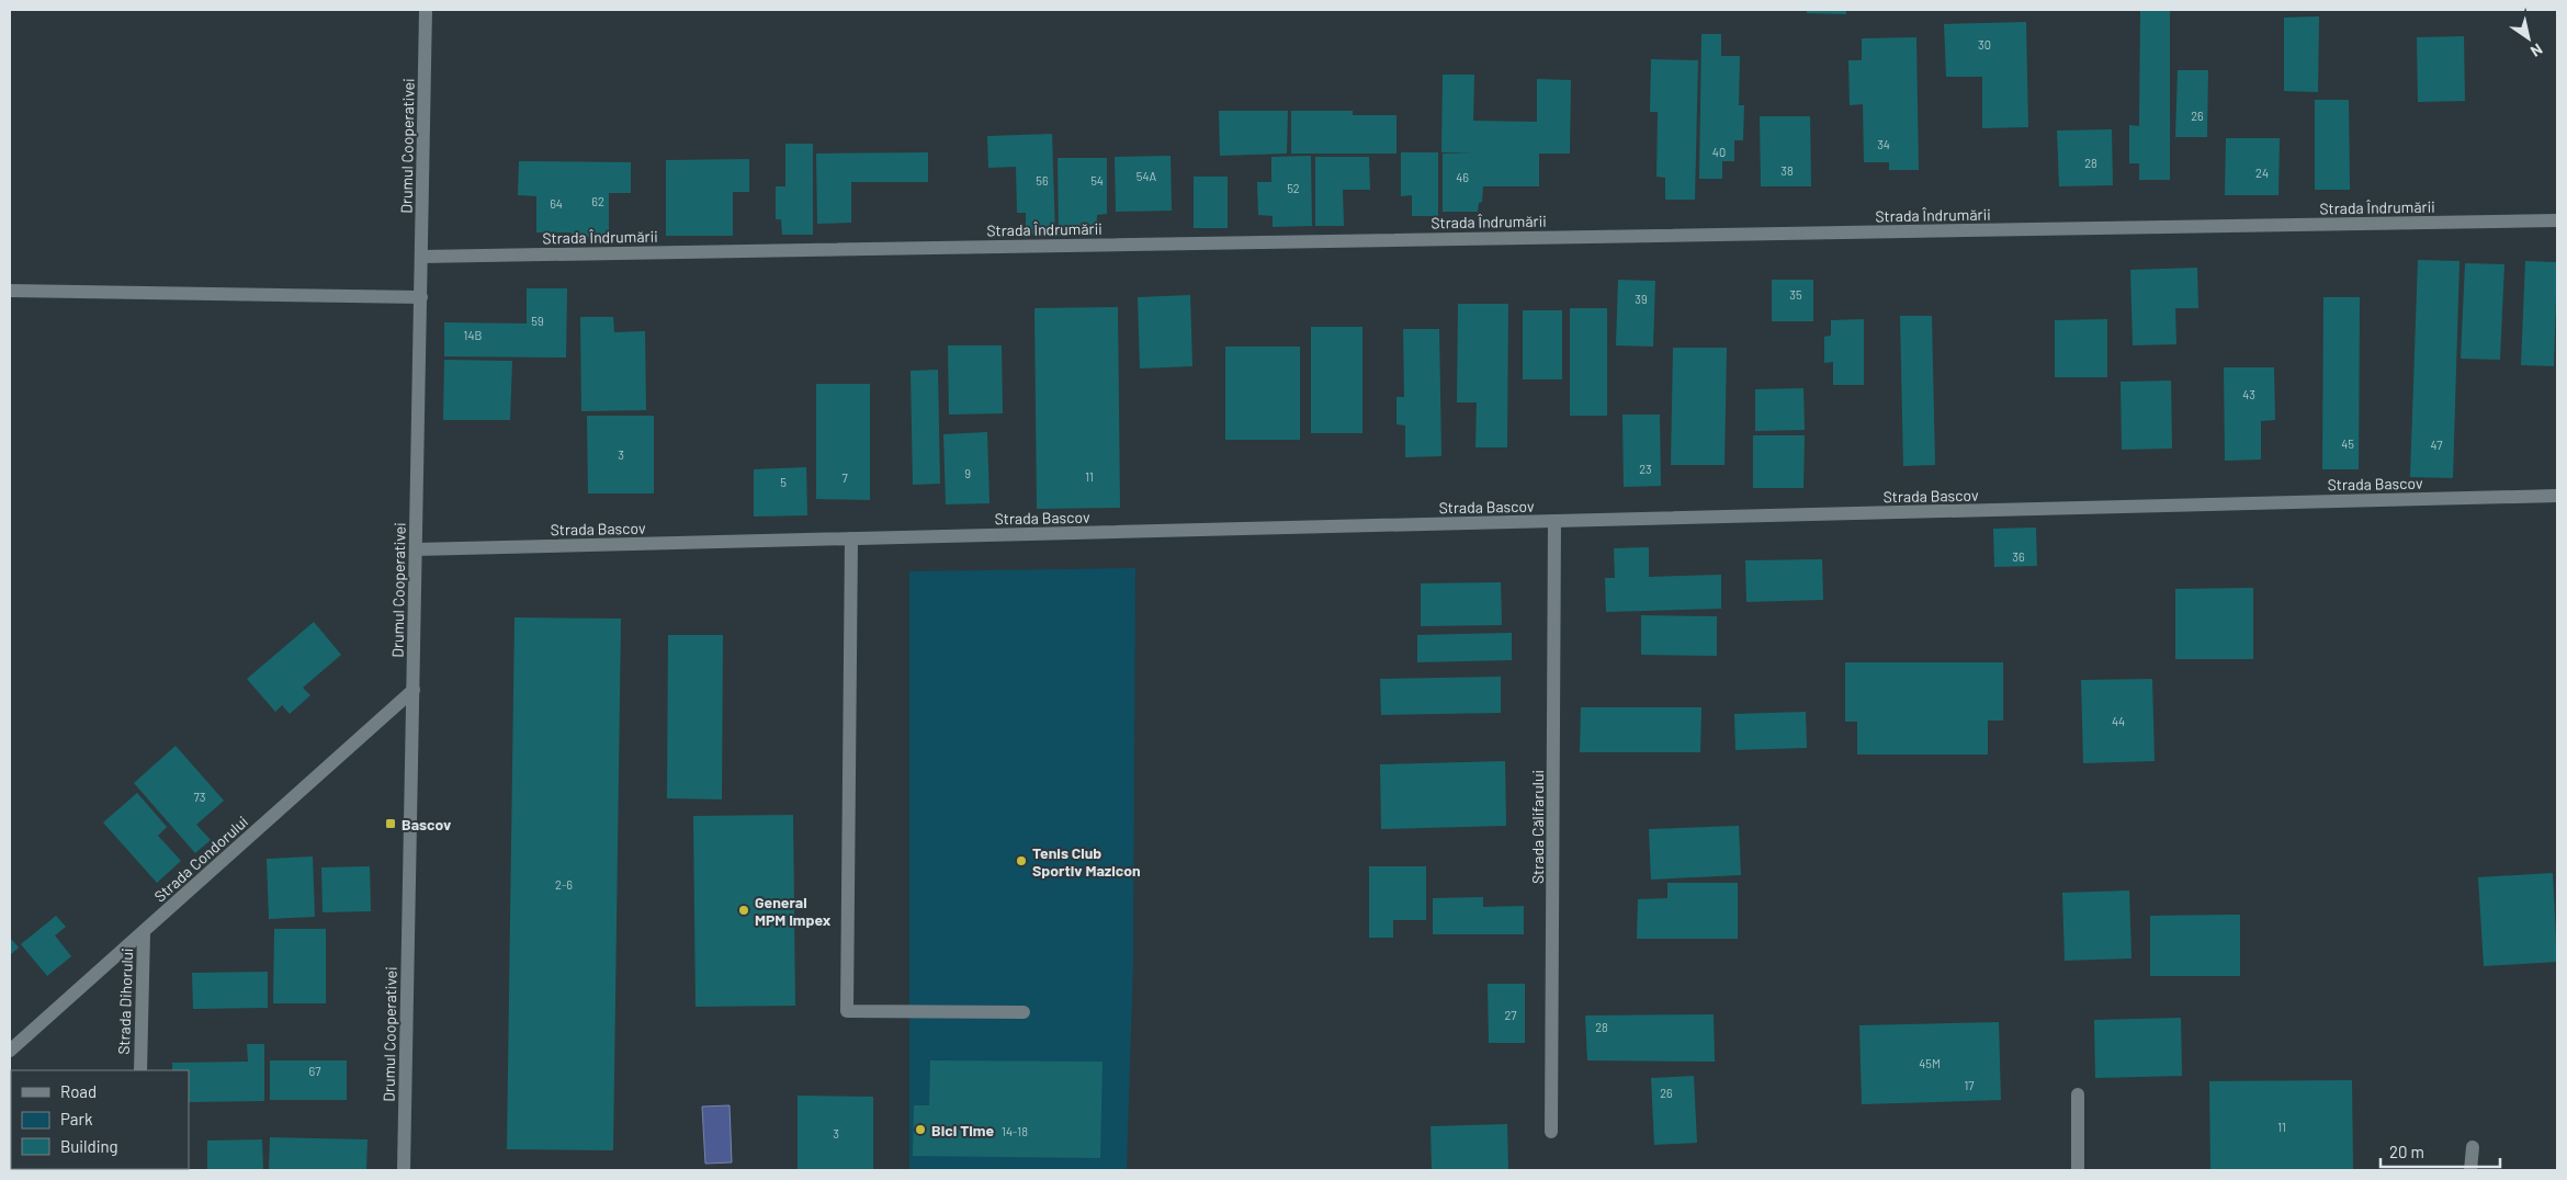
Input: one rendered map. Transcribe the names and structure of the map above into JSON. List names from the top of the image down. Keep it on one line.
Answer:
{"streets":{"street":["Drumul Cooperativei","Strada Îndrumării","Strada Bascov","Strada Călifarului","Strada Condorului","Strada Dihorului"]},"crossings":[["Drumul Cooperativei","Strada Îndrumării"],["Drumul Cooperativei","Strada Bascov"],["Drumul Cooperativei","Strada Condorului"],["Strada Bascov","Strada Călifarului"],["Strada Condorului","Strada Dihorului"]],"places":{"transit":["Bascov"],"other":["Tenis Club Sportiv Mazicon","General MPM Impex","Bici Time"]},"house_numbers":["30","26","34","40","28","38","24","54A","46","56","54","52","62","64","35","39","59","14B","43","45","47","3","23","9","11","7","5","36","44","73","2-6","27","28","45M","67","17","26","11","14-18","3"],"legend":["Road","Park","Building"],"scale_bar":"20 m","north":"bottom right"}
